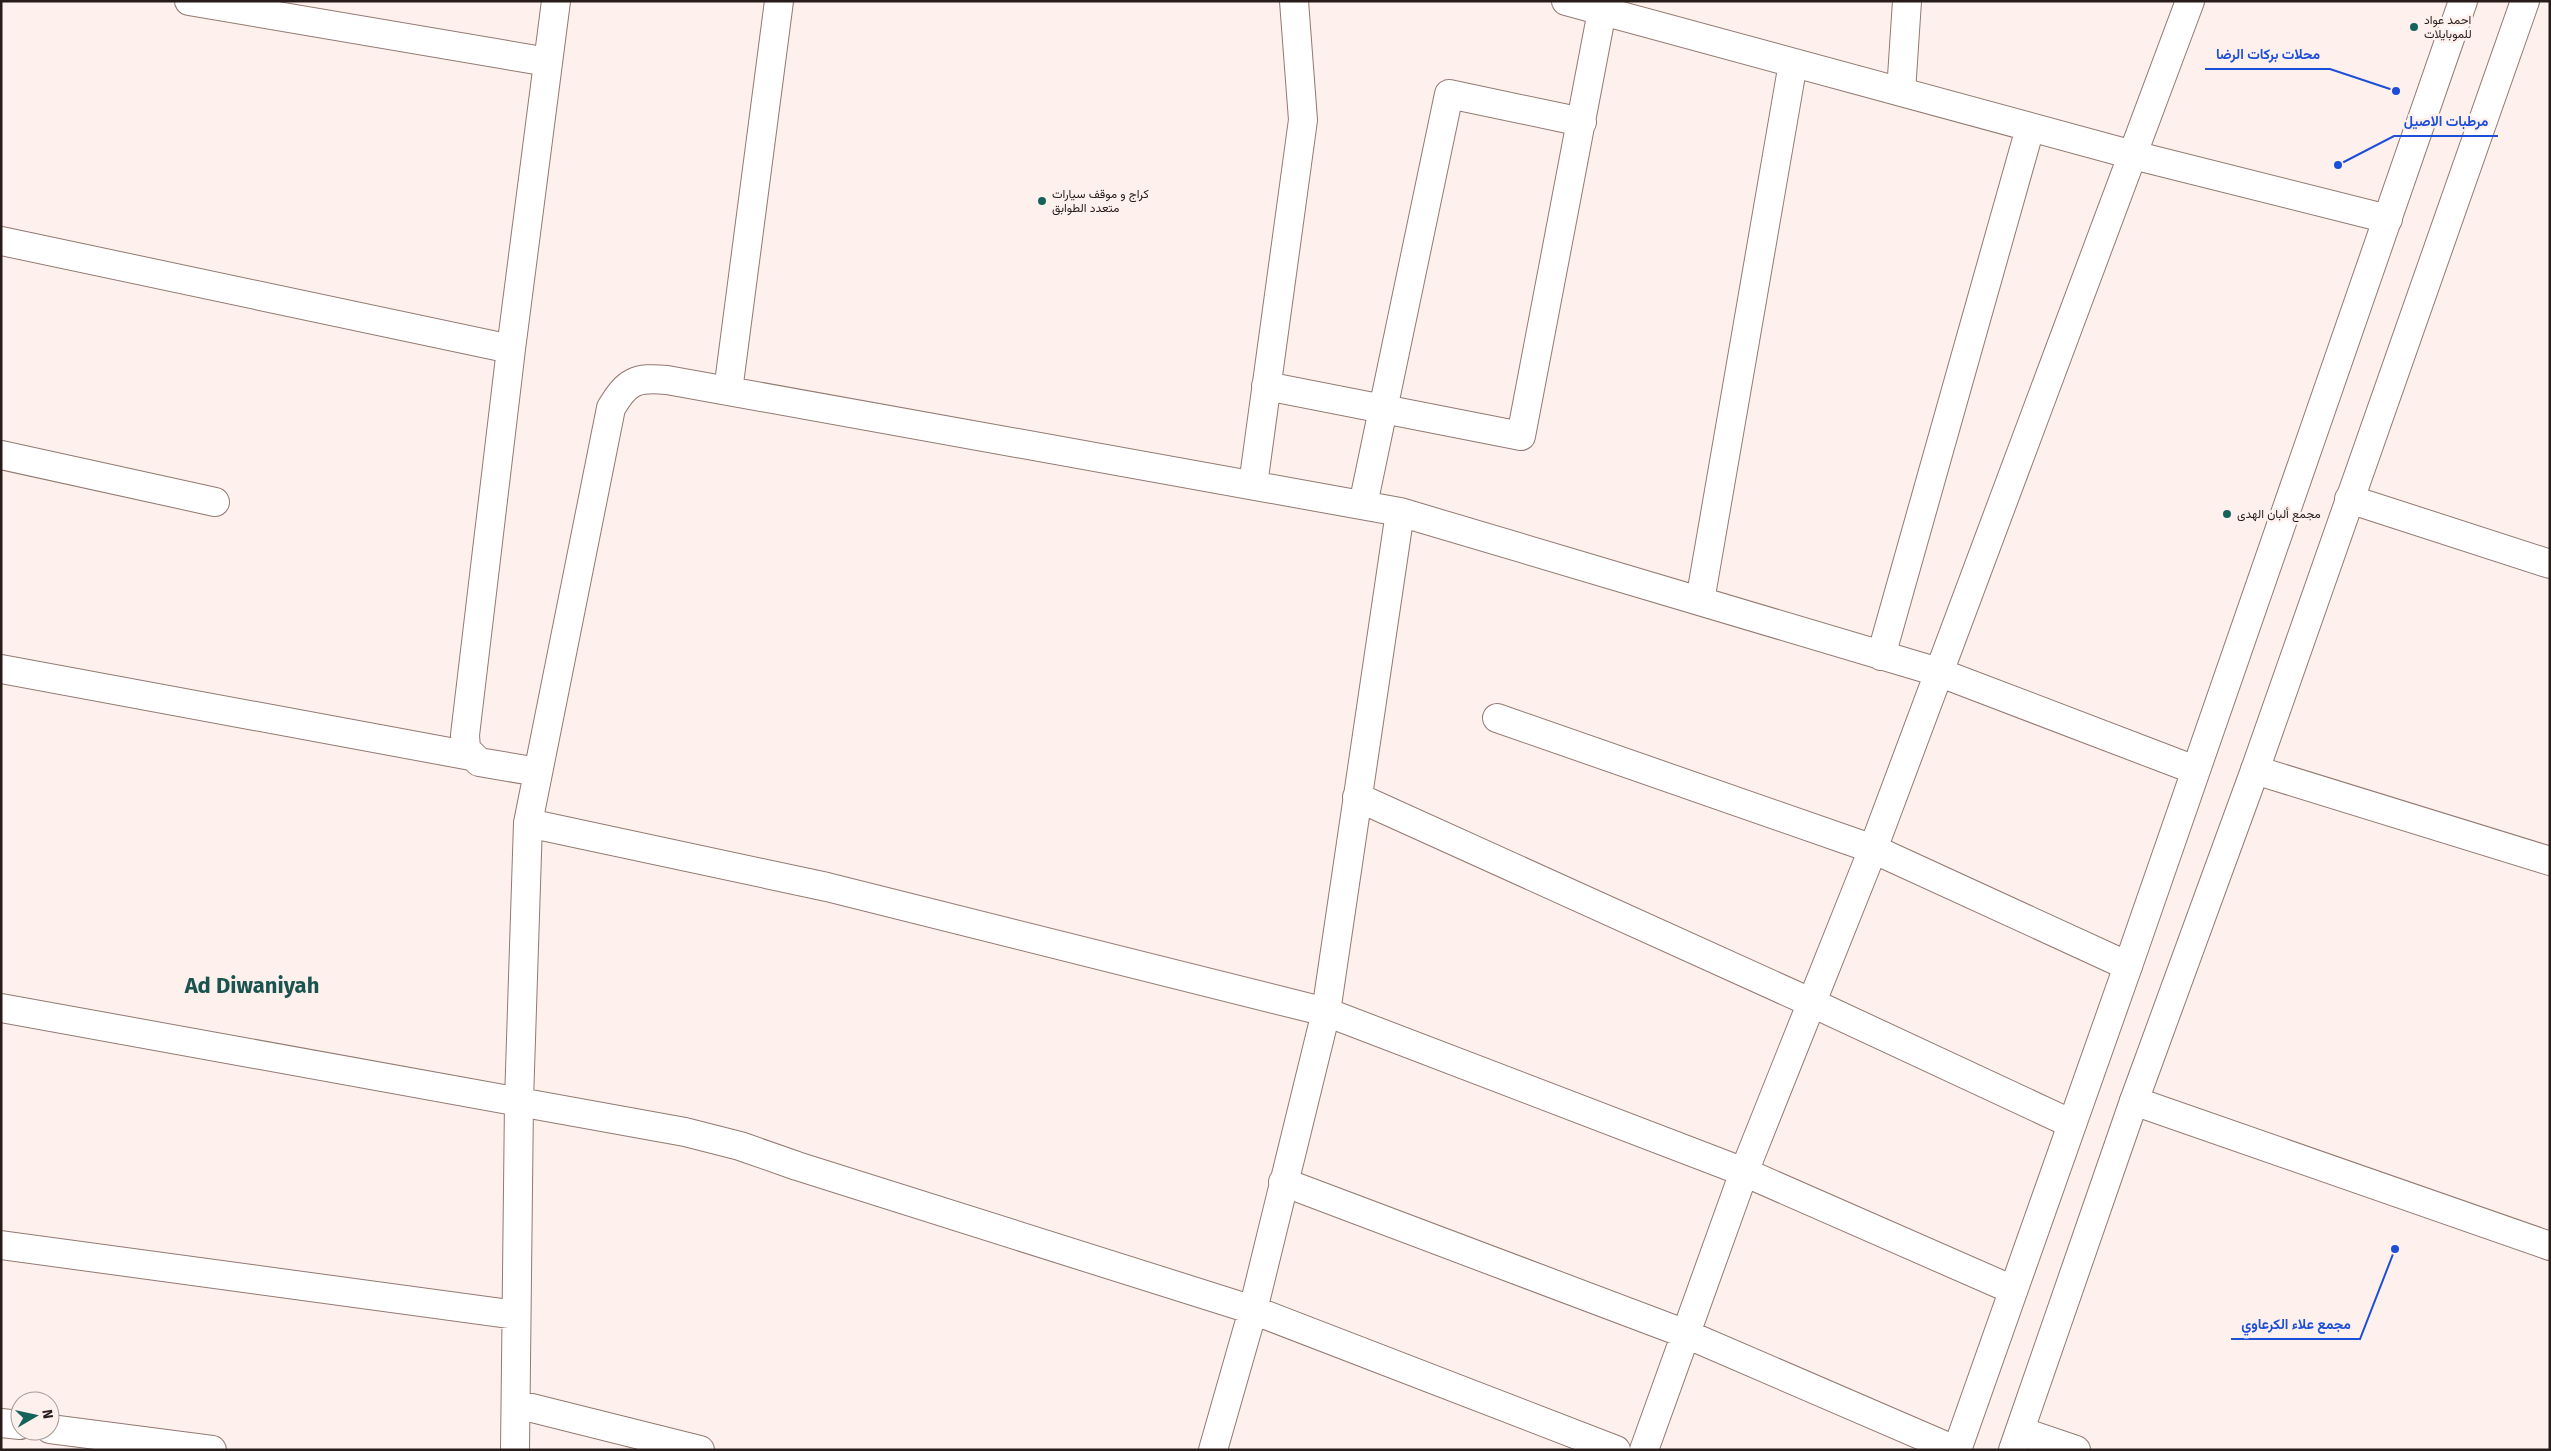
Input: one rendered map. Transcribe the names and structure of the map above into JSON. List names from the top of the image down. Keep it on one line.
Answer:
{"districts":["Ad Diwaniyah"],"places":["احمد عواد للموبايلات","محلات بركات الرضا","مرطبات الاصيل","كراج و موقف سيارات متعدد الطوابق","مجمع ألبان الهدى","مجمع علاء الكرعاوي"],"north":"right"}
